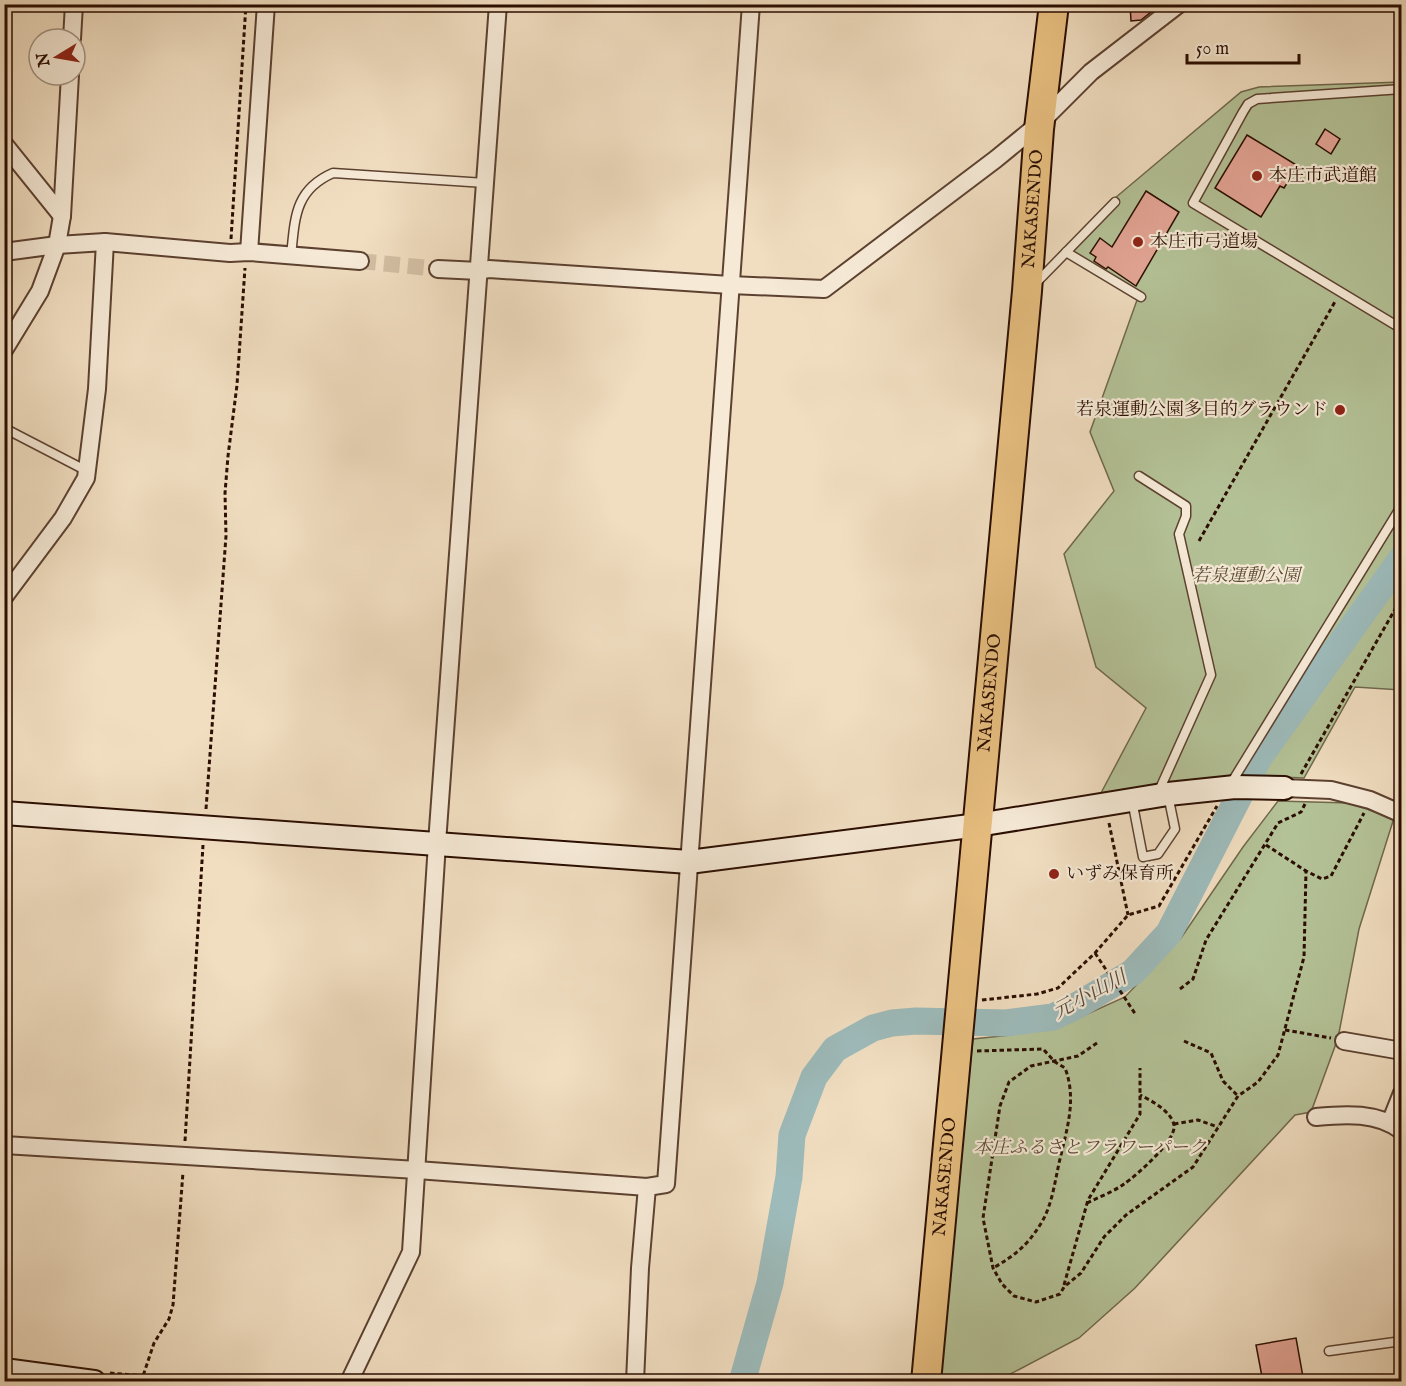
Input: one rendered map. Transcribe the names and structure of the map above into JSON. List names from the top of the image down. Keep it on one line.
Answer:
{"streets":{"highway":["NAKASENDO"]},"water":["元小山川"],"parks":["若泉運動公園","本庄ふるさとフラワーパーク"],"places":["本庄市武道館","本庄市弓道場","若泉運動公園多目的グラウンド","いずみ保育所"],"scale_bar":"50 m","north":"left"}
